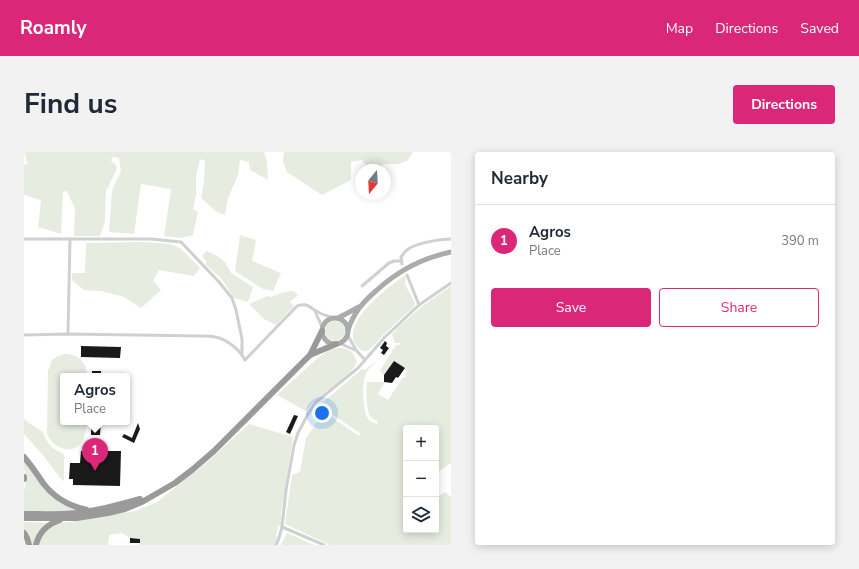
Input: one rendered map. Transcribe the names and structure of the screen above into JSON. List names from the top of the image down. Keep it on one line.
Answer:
{"north":"bottom","page":{"header":"Roamly","nav":["Map","Directions","Saved"],"title":"Find us","buttons":["Directions",["Save","Share"]],"heading":"Nearby","list":[{"mark":"1","name":"Agros","note":"Place","value":"390 m"}],"popup":["Agros","Place"],"map_buttons":["+","−"],"pins":"1"}}
